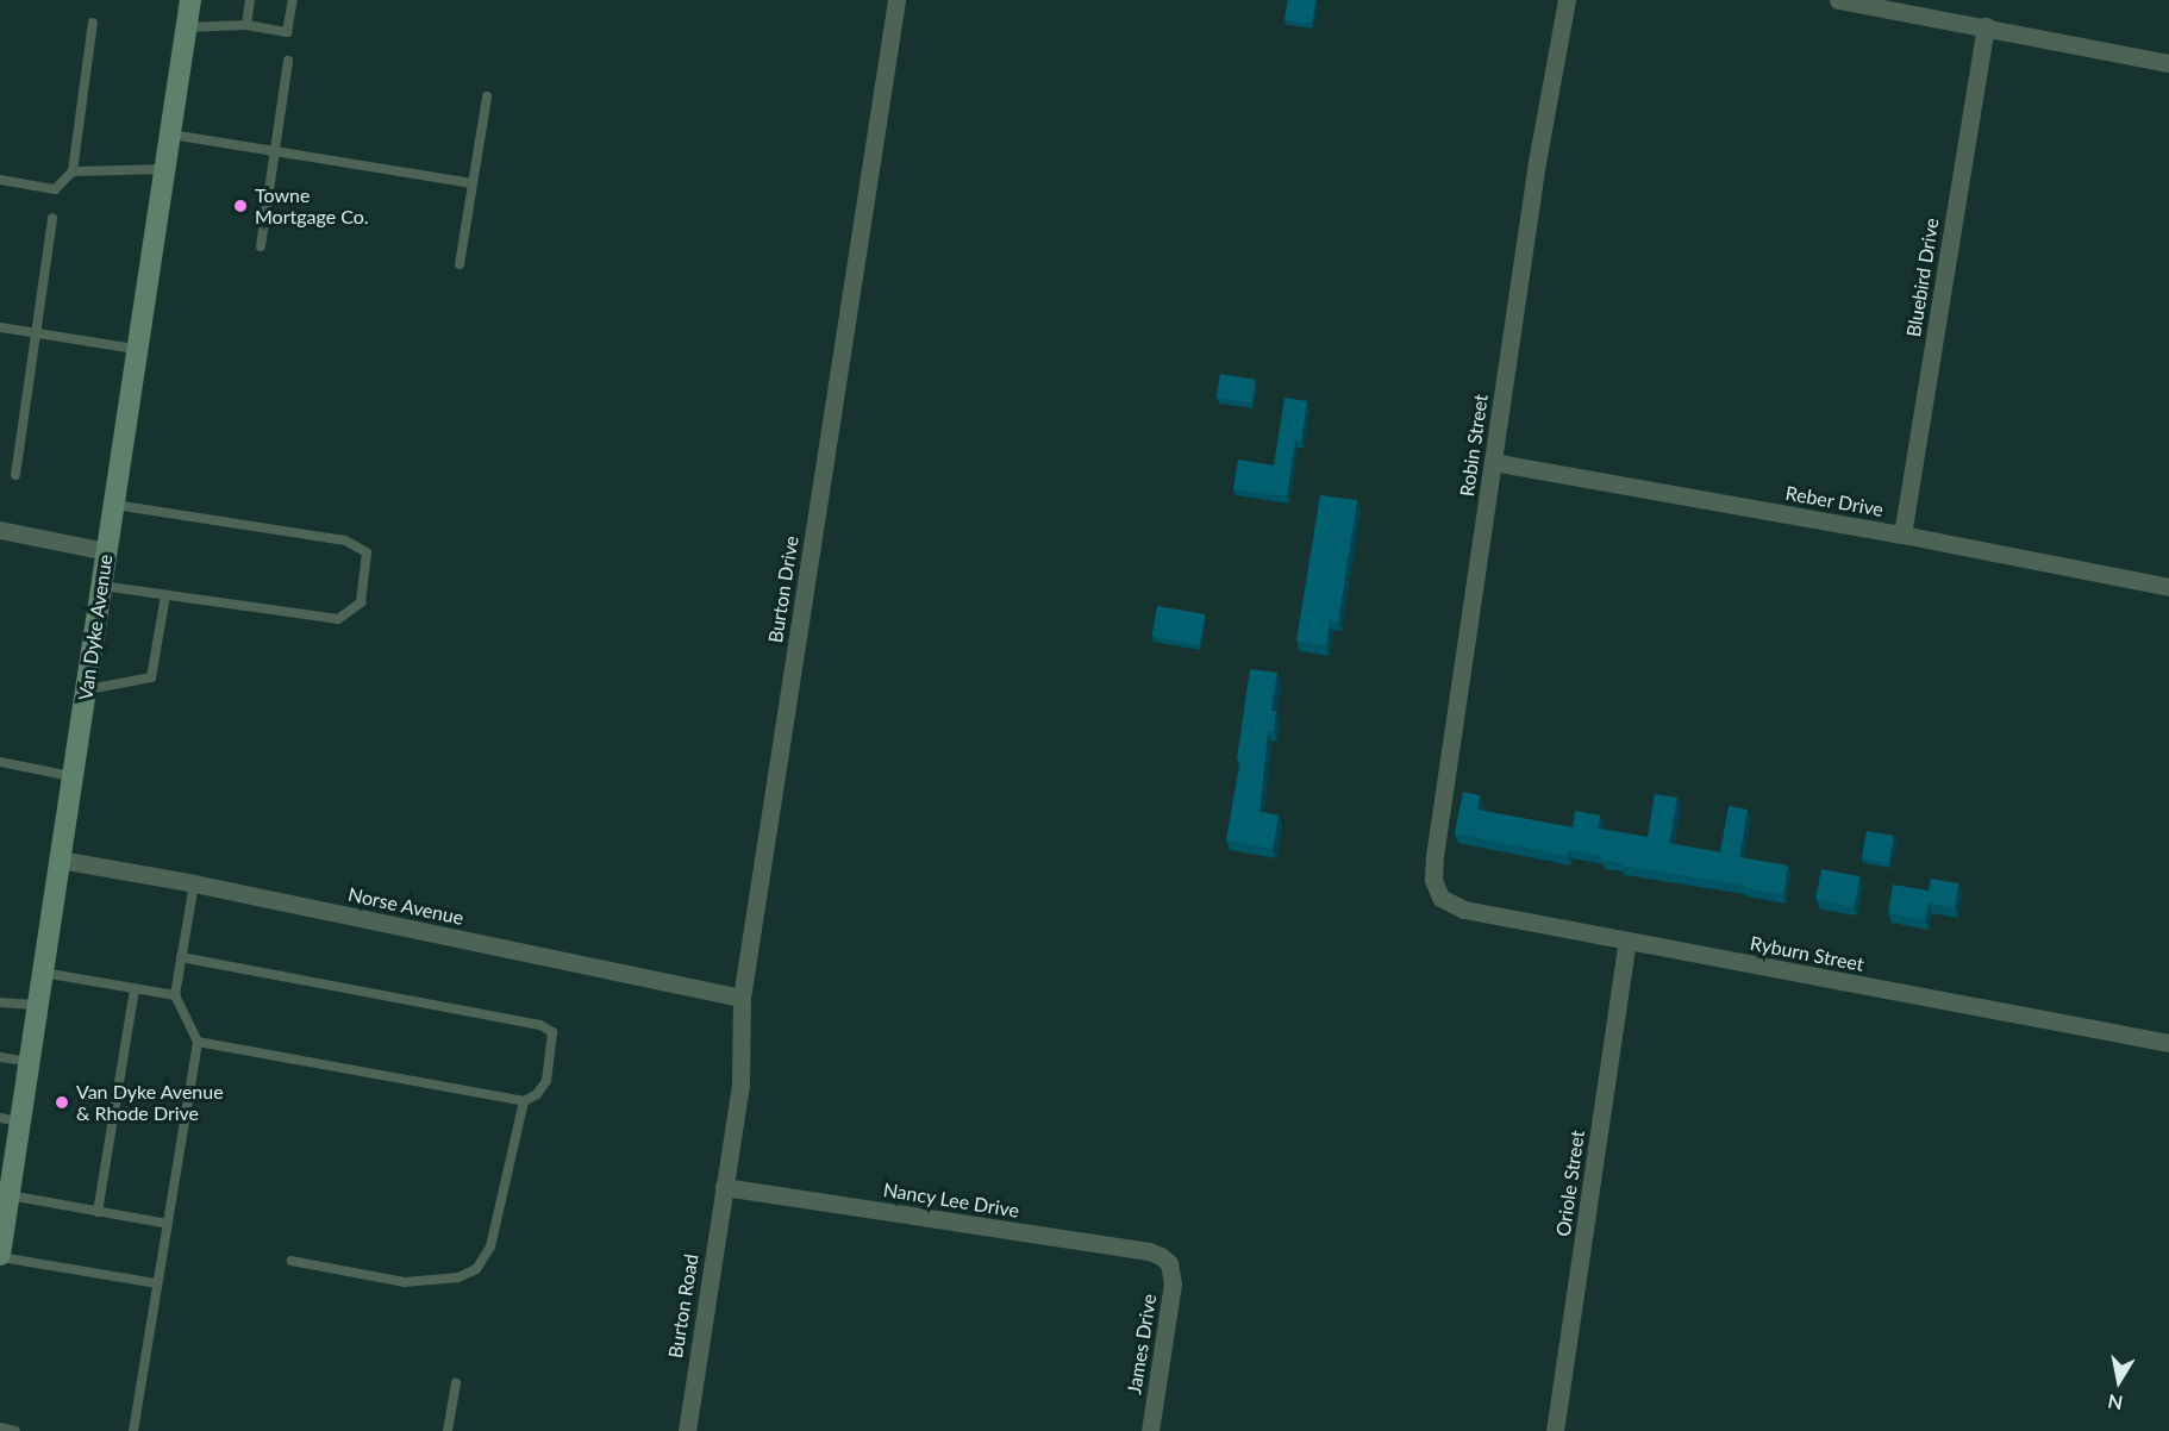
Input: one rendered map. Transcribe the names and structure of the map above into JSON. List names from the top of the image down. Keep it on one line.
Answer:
{"streets":{"main road":["Van Dyke Avenue"],"street":["Bluebird Drive","Robin Street","Reber Drive","Burton Drive","Norse Avenue","Ryburn Street","Oriole Street","Nancy Lee Drive","Burton Road","James Drive"]},"crossings":[["Bluebird Drive","Reber Drive"],["Robin Street","Reber Drive"],["Robin Street","Ryburn Street"],["Burton Drive","Norse Avenue"],["Burton Drive","Nancy Lee Drive"],["Burton Drive","Burton Road"],["Van Dyke Avenue","Norse Avenue"],["Ryburn Street","Oriole Street"],["Nancy Lee Drive","Burton Road"],["Nancy Lee Drive","James Drive"]],"places":["Towne Mortgage Co.","Van Dyke Avenue & Rhode Drive"],"north":"bottom"}
